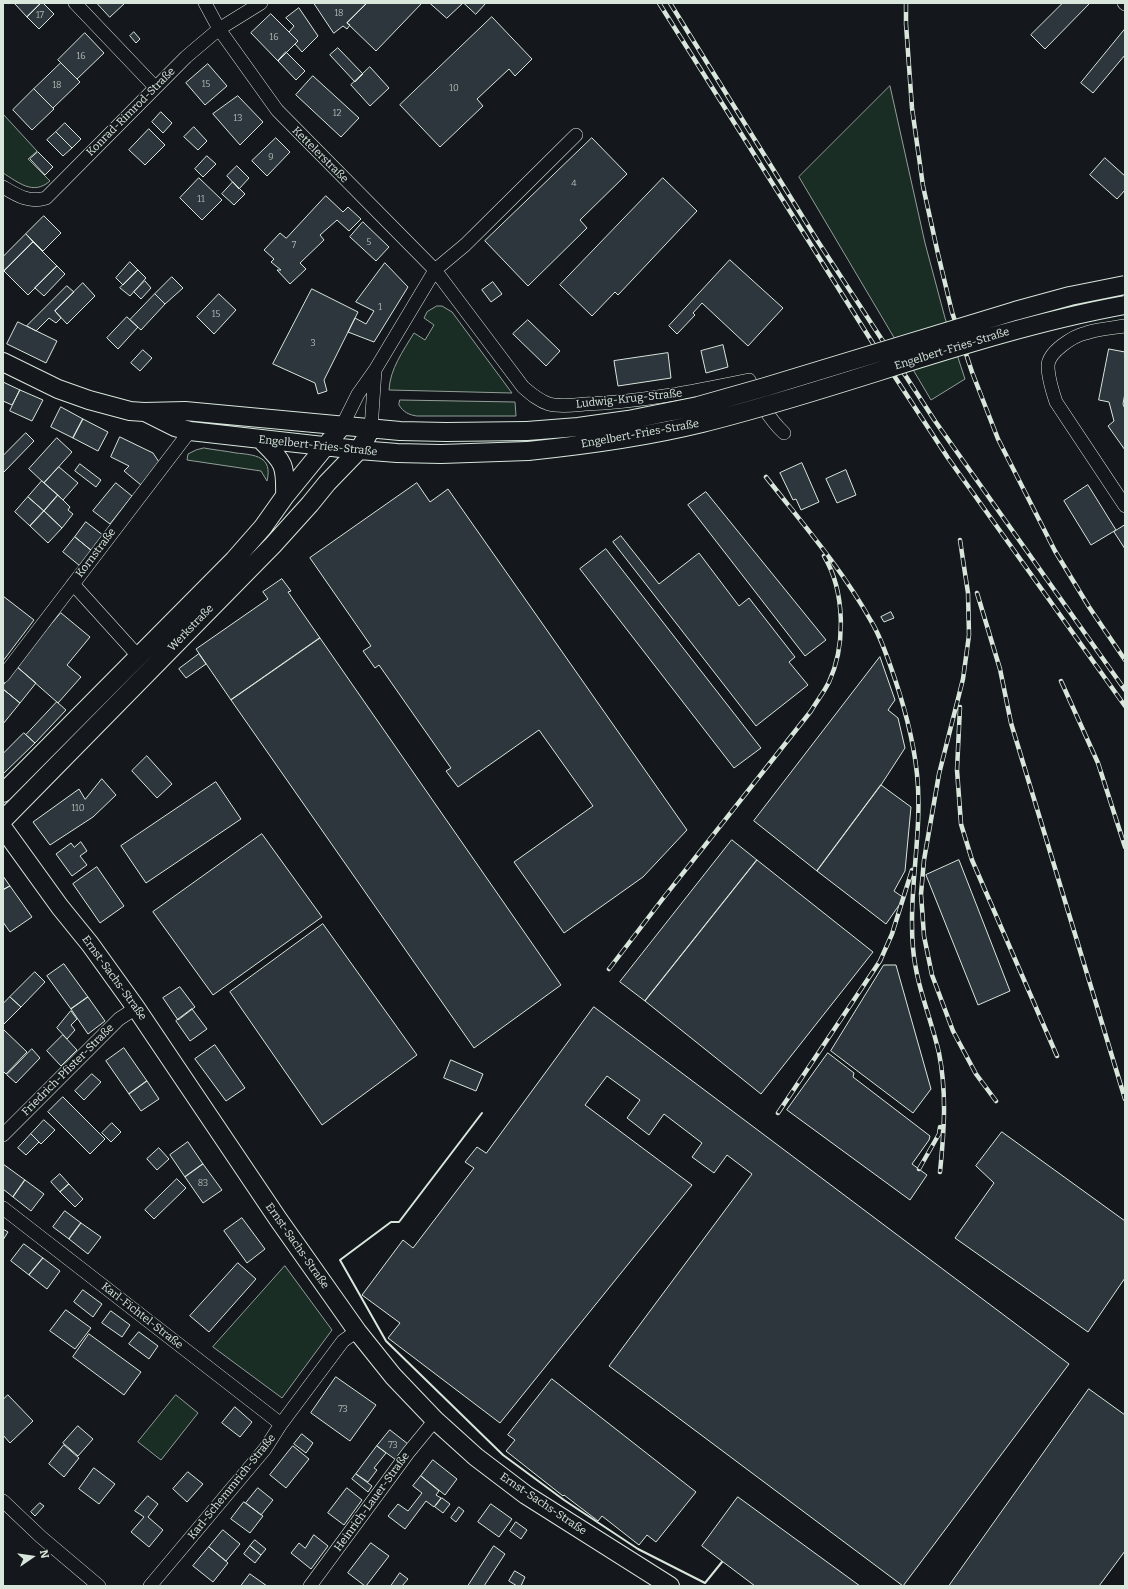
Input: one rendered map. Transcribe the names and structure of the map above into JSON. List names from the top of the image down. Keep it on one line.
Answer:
{"streets":{"main road":["Engelbert-Fries-Straße","Werkstraße","Ernst-Sachs-Straße"],"street":["Konrad-Rimrod-Straße","Kettelerstraße","Ludwig-Krug-Straße","Kornstraße","Friedrich-Pfister-Straße","Karl-Fichtel-Straße","Karl-Schemmrich-Straße","Heinrich-Lauer-Straße"]},"crossings":[["Konrad-Rimrod-Straße","Kettelerstraße"],["Kettelerstraße","Ludwig-Krug-Straße"],["Engelbert-Fries-Straße","Kornstraße"],["Engelbert-Fries-Straße","Werkstraße"],["Ernst-Sachs-Straße","Friedrich-Pfister-Straße"],["Ernst-Sachs-Straße","Karl-Schemmrich-Straße"],["Ernst-Sachs-Straße","Heinrich-Lauer-Straße"],["Karl-Fichtel-Straße","Karl-Schemmrich-Straße"]],"house_numbers":["18","17","16","16","15","18","10","12","13","9","4","11","5","7","1","15","3","110","83","73","73"],"north":"right"}
